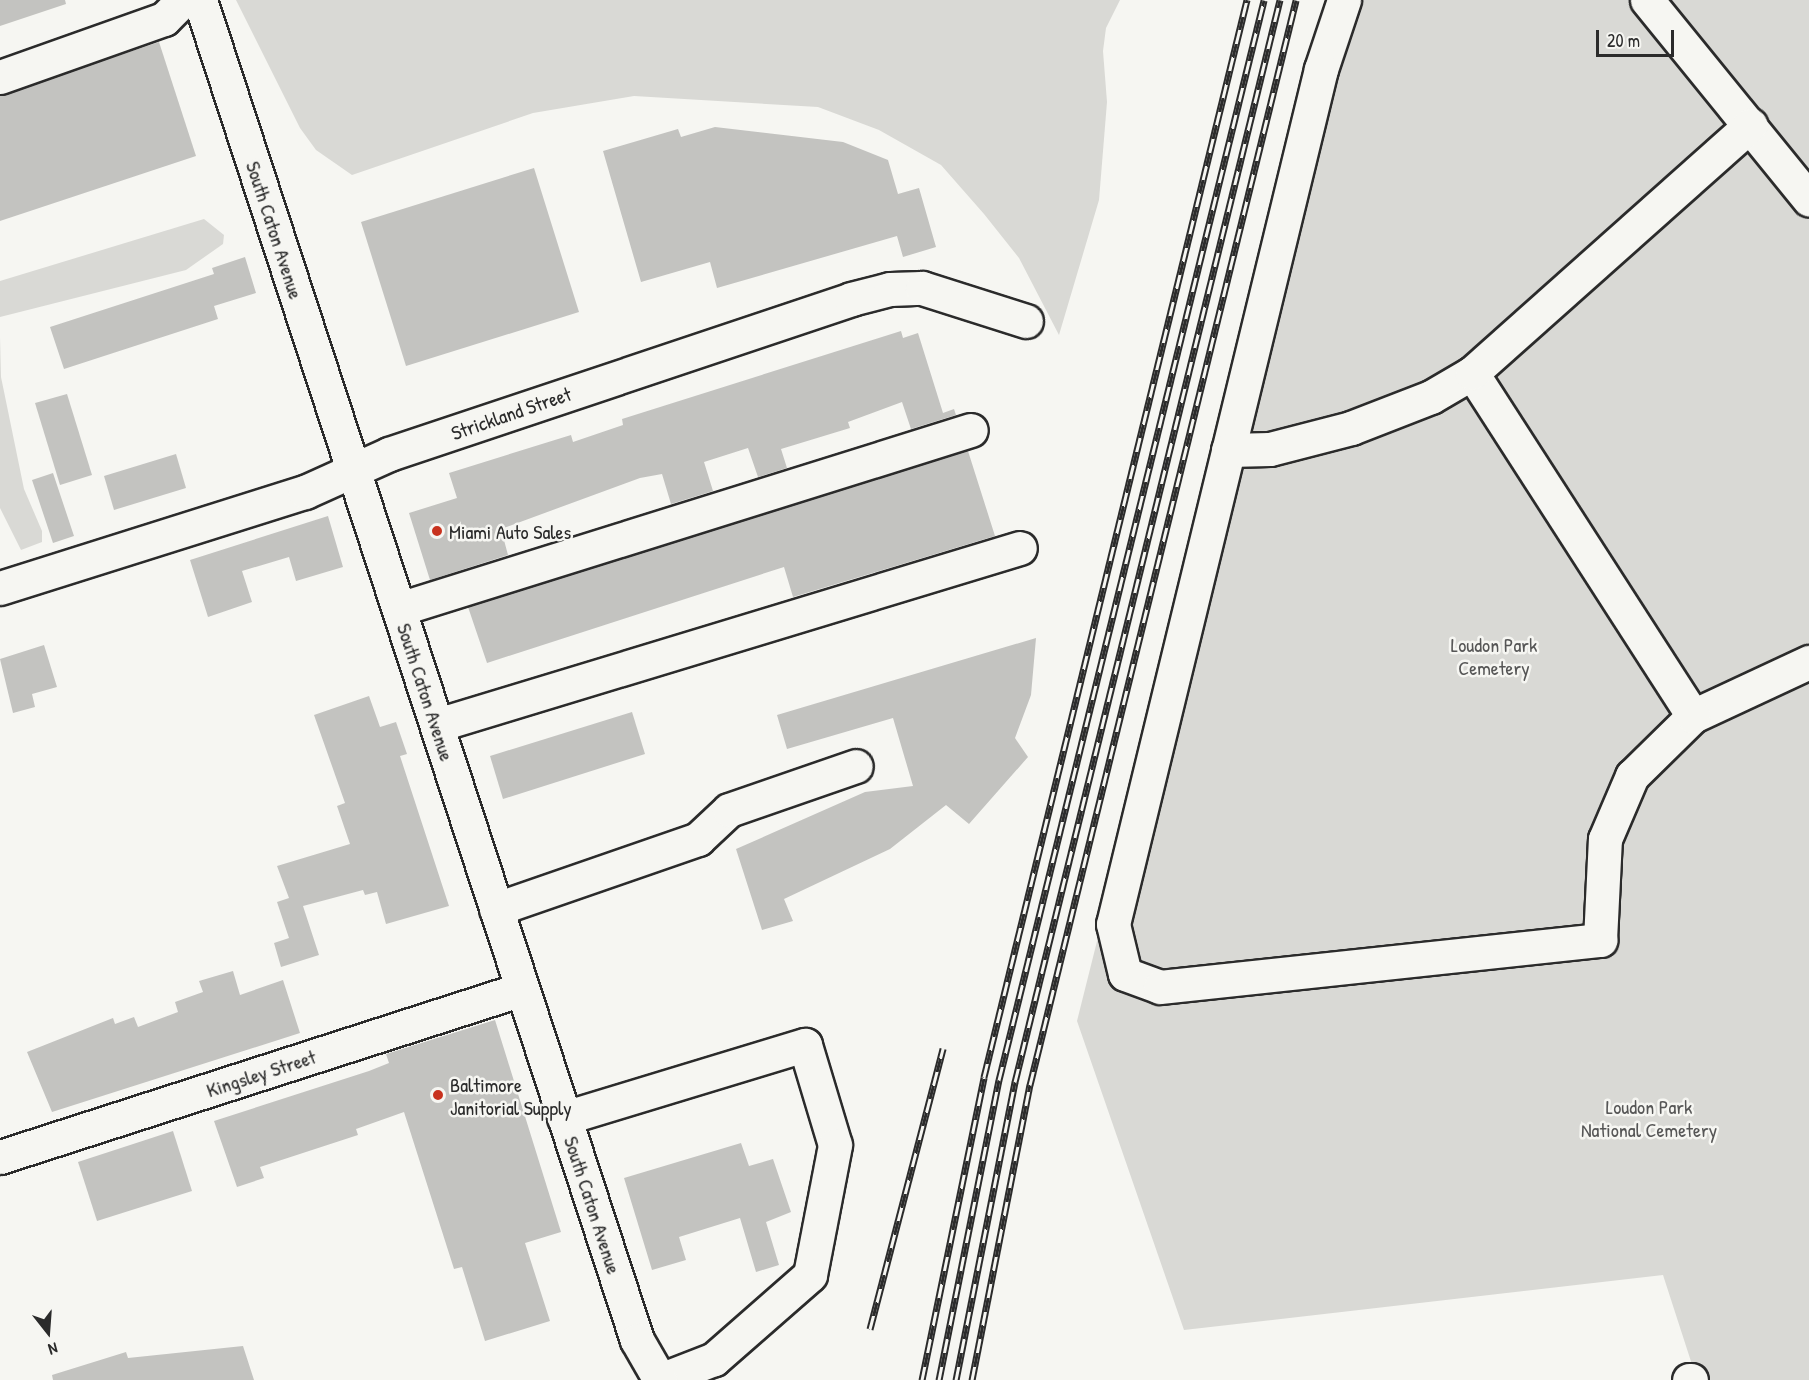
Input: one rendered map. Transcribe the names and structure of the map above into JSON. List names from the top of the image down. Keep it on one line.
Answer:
{"streets":{"street":["South Caton Avenue","Strickland Street","Kingsley Street"]},"crossings":[["South Caton Avenue","Strickland Street"],["South Caton Avenue","Kingsley Street"]],"parks":["Loudon Park Cemetery","Loudon Park National Cemetery"],"places":["Miami Auto Sales","Baltimore Janitorial Supply"],"scale_bar":"20 m","north":"bottom"}
